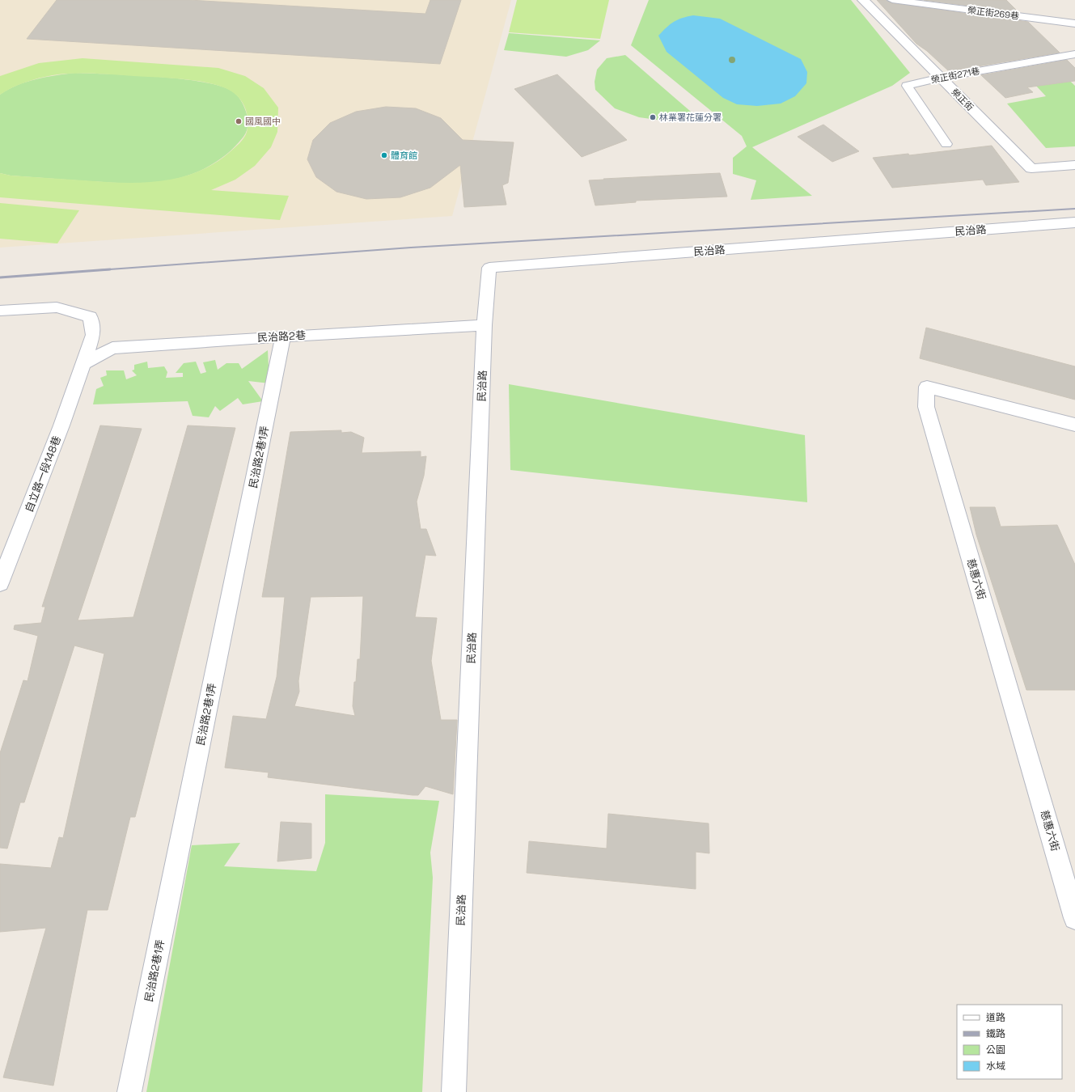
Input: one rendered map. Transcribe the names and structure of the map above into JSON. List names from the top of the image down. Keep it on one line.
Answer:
{"streets":{"street":["榮正街","民治路","民治路2巷","民治路2巷1弄","自立路一段148巷","慈惠六街"],"lane":["榮正街269巷","榮正街271巷"]},"crossings":[["榮正街271巷","榮正街"],["民治路","民治路2巷"],["民治路2巷","民治路2巷1弄"],["民治路2巷","自立路一段148巷"]],"places":["林業署花蓮分署","國風國中","體育館"],"legend":["道路","鐵路","公園","水域"]}
